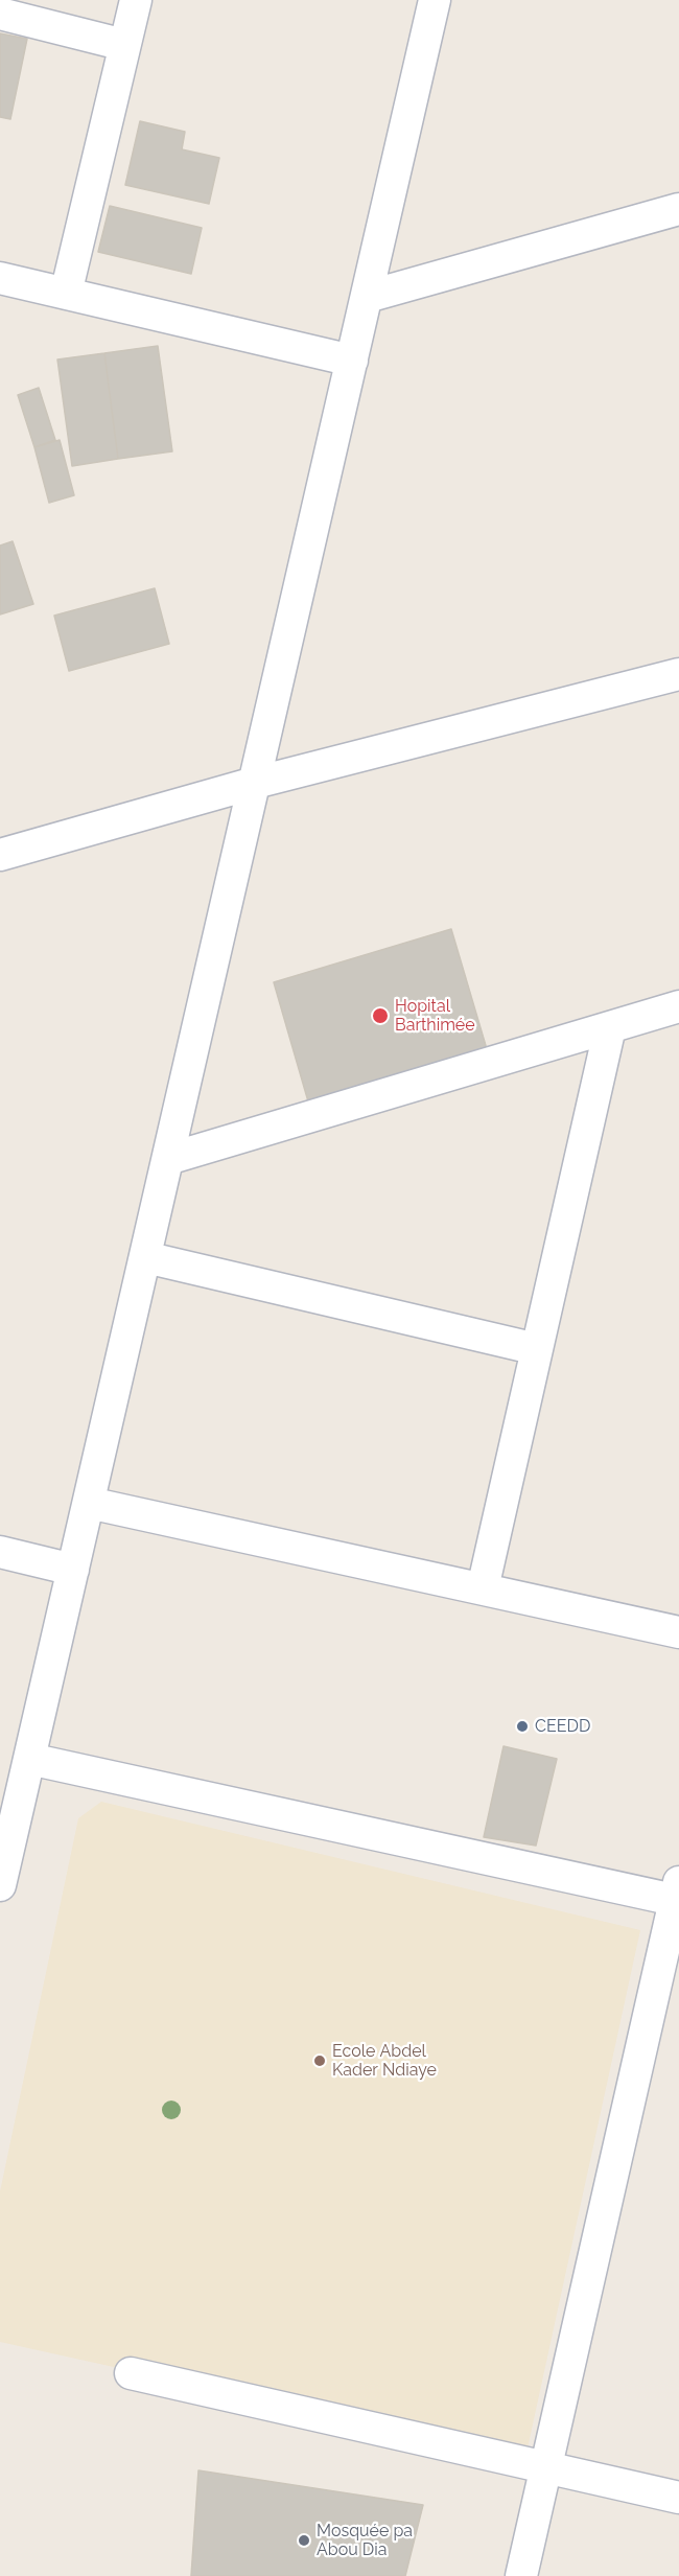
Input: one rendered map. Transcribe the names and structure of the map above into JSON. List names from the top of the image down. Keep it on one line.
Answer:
{"places":["Hopital Barthimée","CEEDD","Ecole Abdel Kader Ndiaye","Mosquée pa Abou Dia"]}
